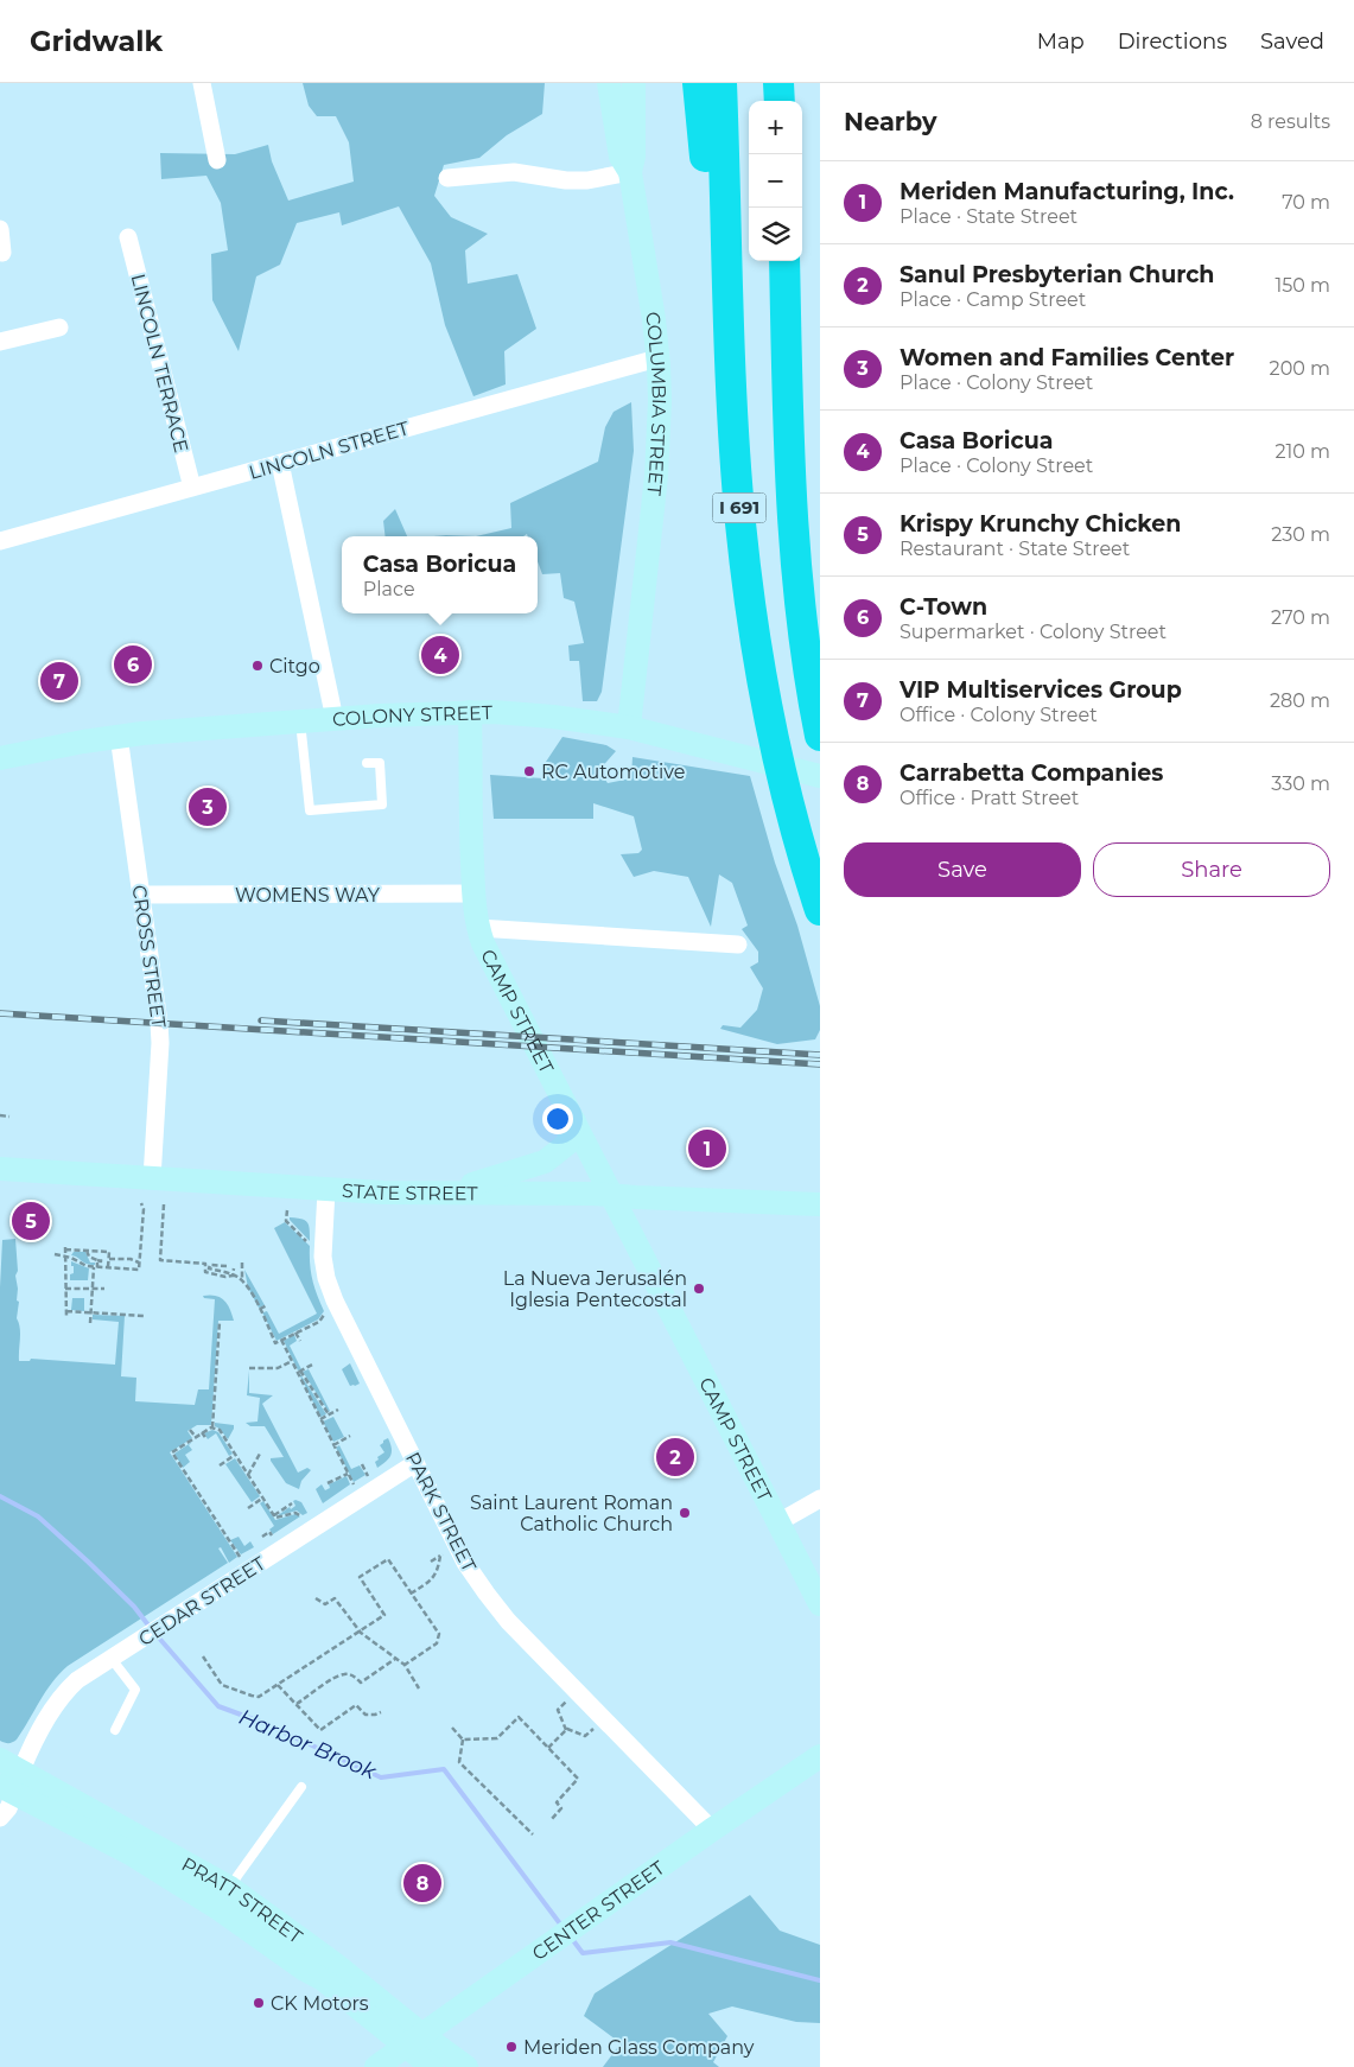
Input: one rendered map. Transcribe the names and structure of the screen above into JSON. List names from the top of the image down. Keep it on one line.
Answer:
{"streets":{"highway":["I 691"],"street":["LINCOLN TERRACE","COLUMBIA STREET","LINCOLN STREET","COLONY STREET","WOMENS WAY","CROSS STREET","CAMP STREET","STATE STREET","PARK STREET","CEDAR STREET","PRATT STREET","CENTER STREET"]},"crossings":[["LINCOLN TERRACE","LINCOLN STREET"],["COLUMBIA STREET","LINCOLN STREET"],["COLUMBIA STREET","COLONY STREET"],["COLONY STREET","CROSS STREET"],["COLONY STREET","CAMP STREET"],["WOMENS WAY","CROSS STREET"],["WOMENS WAY","CAMP STREET"],["CROSS STREET","STATE STREET"],["CAMP STREET","STATE STREET"],["STATE STREET","PARK STREET"],["PARK STREET","CEDAR STREET"],["PARK STREET","CENTER STREET"],["CEDAR STREET","PRATT STREET"],["PRATT STREET","CENTER STREET"]],"water":["Harbor Brook"],"places":["Citgo","RC Automotive","La Nueva Jerusalén Iglesia Pentecostal","Saint Laurent Roman Catholic Church","CK Motors","Meriden Glass Company"],"page":{"header":"Gridwalk","nav":["Map","Directions","Saved"],"heading":["Nearby","8 results"],"map_buttons":["+","−"],"list":[{"mark":"1","name":"Meriden Manufacturing, Inc.","note":"Place · State Street","value":"70 m"},{"mark":"2","name":"Sanul Presbyterian Church","note":"Place · Camp Street","value":"150 m"},{"mark":"3","name":"Women and Families Center","note":"Place · Colony Street","value":"200 m"},{"mark":"4","name":"Casa Boricua","note":"Place · Colony Street","value":"210 m"},{"mark":"5","name":"Krispy Krunchy Chicken","note":"Restaurant · State Street","value":"230 m"},{"mark":"6","name":"C-Town","note":"Supermarket · Colony Street","value":"270 m"},{"mark":"7","name":"VIP Multiservices Group","note":"Office · Colony Street","value":"280 m"},{"mark":"8","name":"Carrabetta Companies","note":"Office · Pratt Street","value":"330 m"}],"popup":["Casa Boricua","Place"],"pins":["4","6","7","3","1","5","2","8"],"buttons":["Save","Share"]}}
